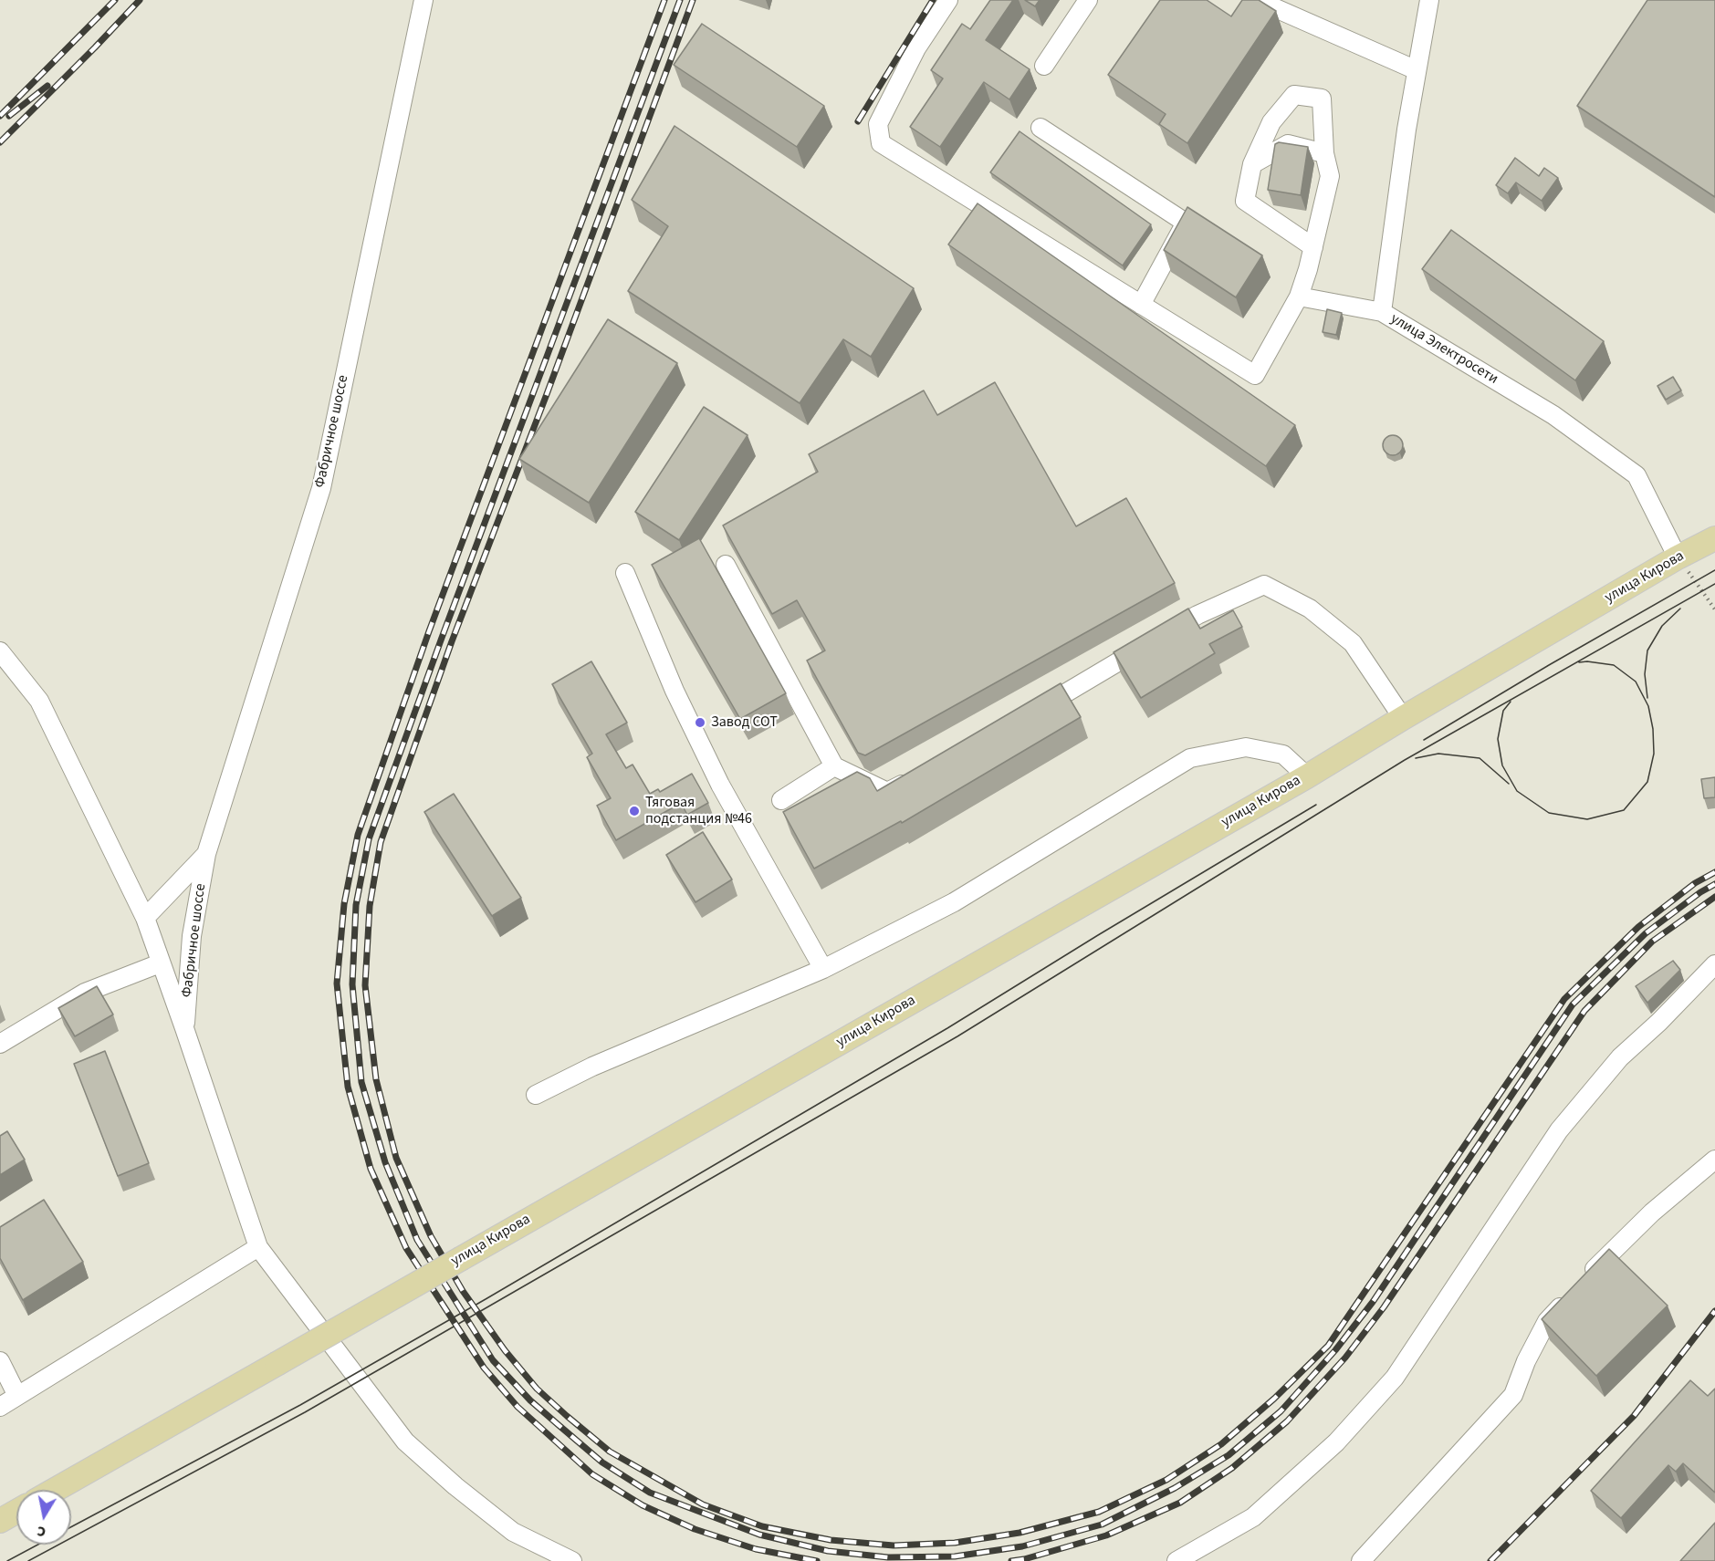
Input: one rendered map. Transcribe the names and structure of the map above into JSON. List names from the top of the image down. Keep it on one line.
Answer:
{"streets":{"main road":["улица Кирова"],"street":["улица Электросети","Фабричное шоссе"]},"crossings":[["улица Электросети","улица Кирова"]],"places":["Завод СОТ","Тяговая подстанция №46"],"north":"bottom"}
